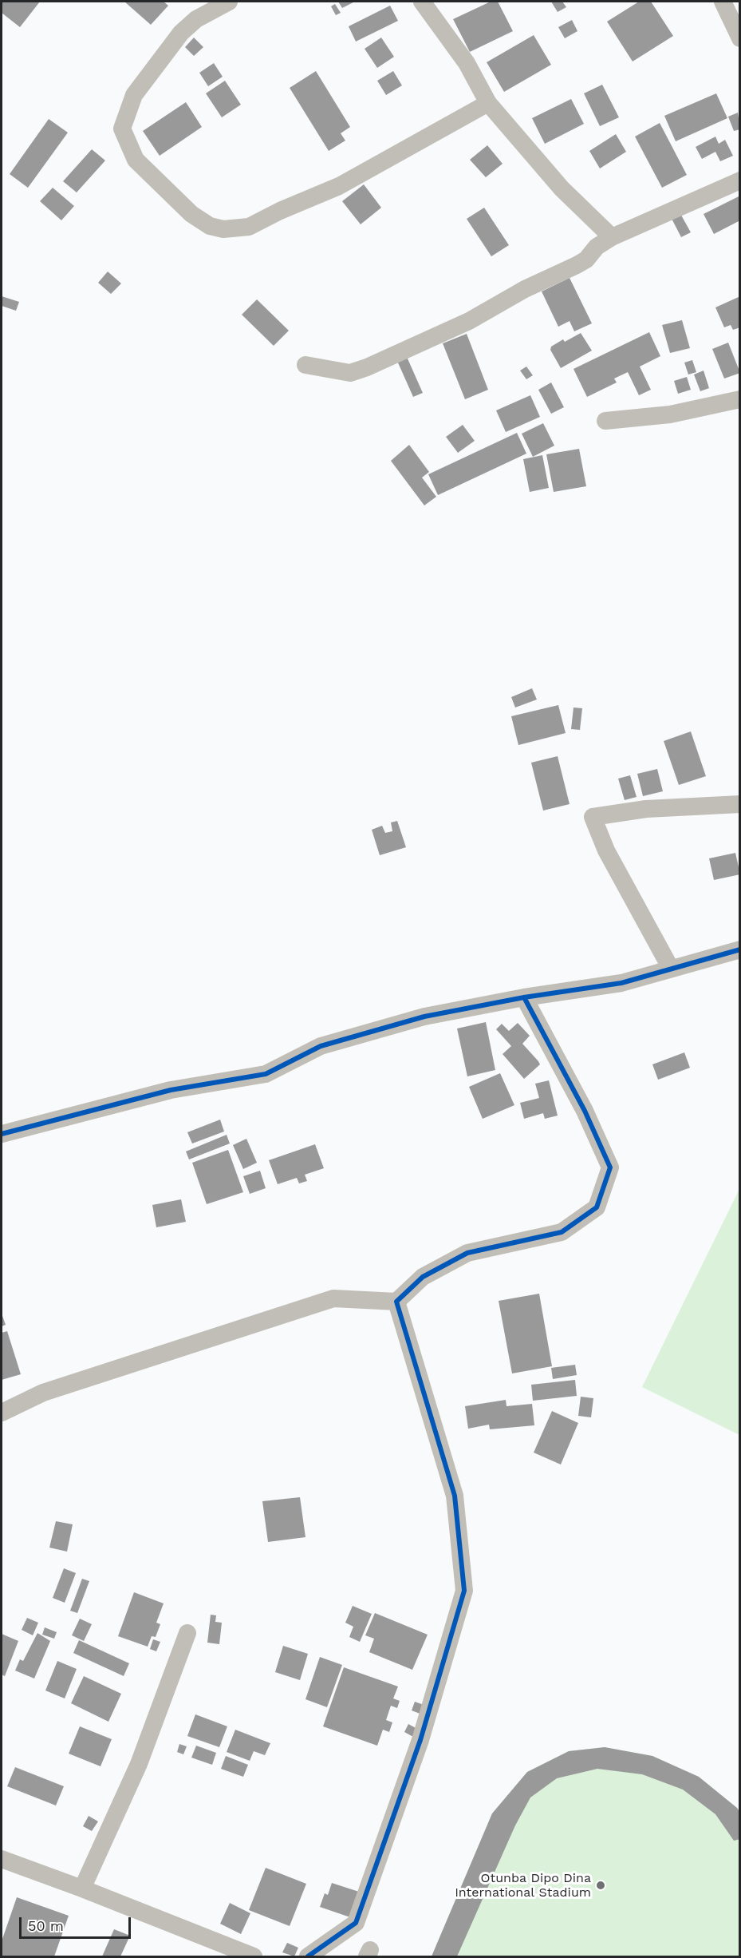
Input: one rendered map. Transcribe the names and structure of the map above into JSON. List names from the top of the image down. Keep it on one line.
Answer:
{"places":["Otunba Dipo Dina International Stadium"],"scale_bar":"50 m"}
